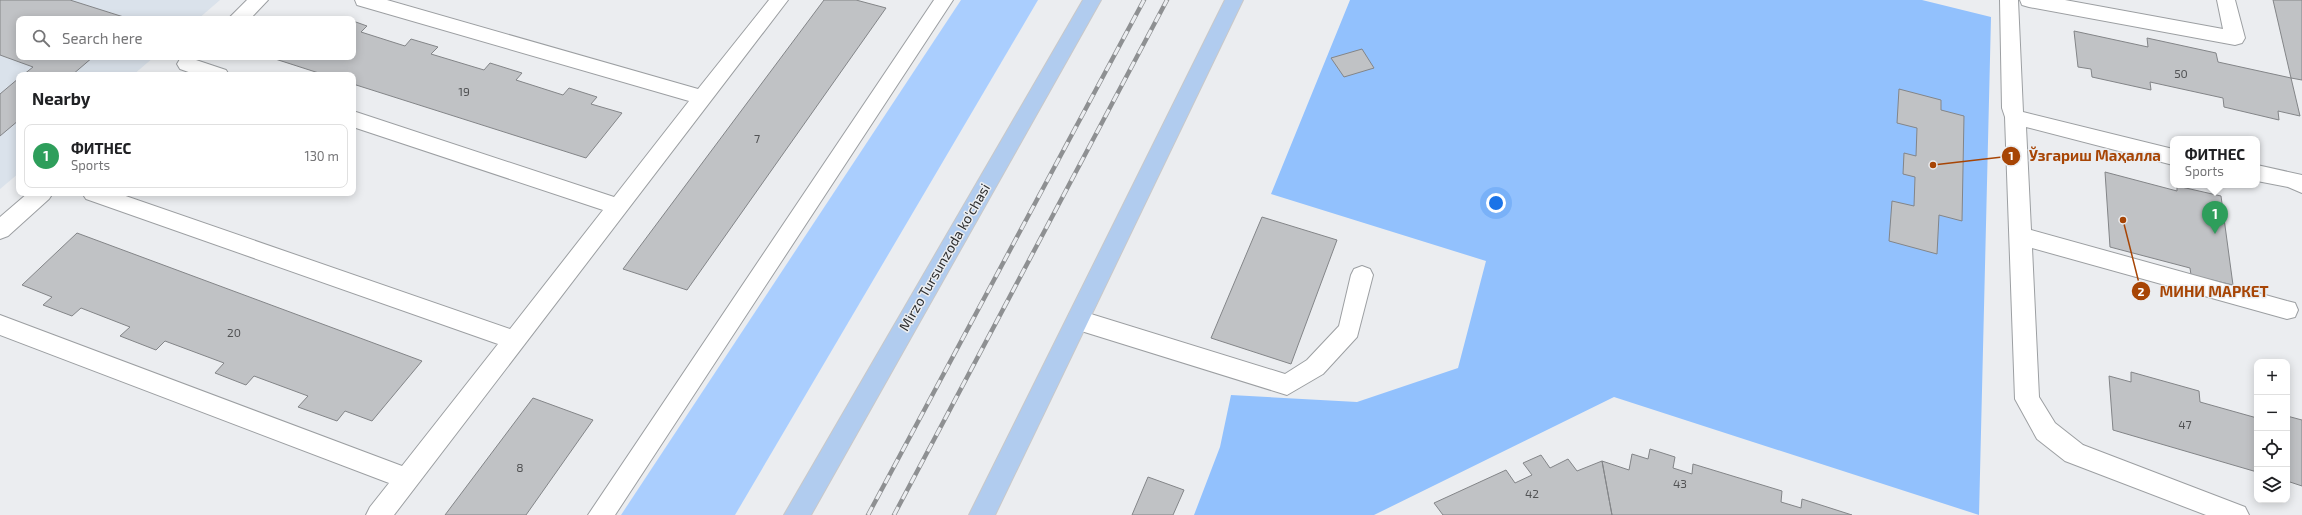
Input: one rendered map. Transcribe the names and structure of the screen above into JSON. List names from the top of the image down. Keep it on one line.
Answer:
{"streets":{"main road":["Mirzo Tursunzoda ko'chasi"]},"places":["Ўзгариш Маҳалла","МИНИ МАРКЕТ"],"house_numbers":["50","19","7","20","47","8","43","42"],"page":{"search":"Search here","heading":"Nearby","list":[{"mark":"1","name":"ФИТНЕС","note":"Sports","value":"130 m"}],"popup":["ФИТНЕС","Sports"],"pins":"1","map_buttons":["+","−"]}}
